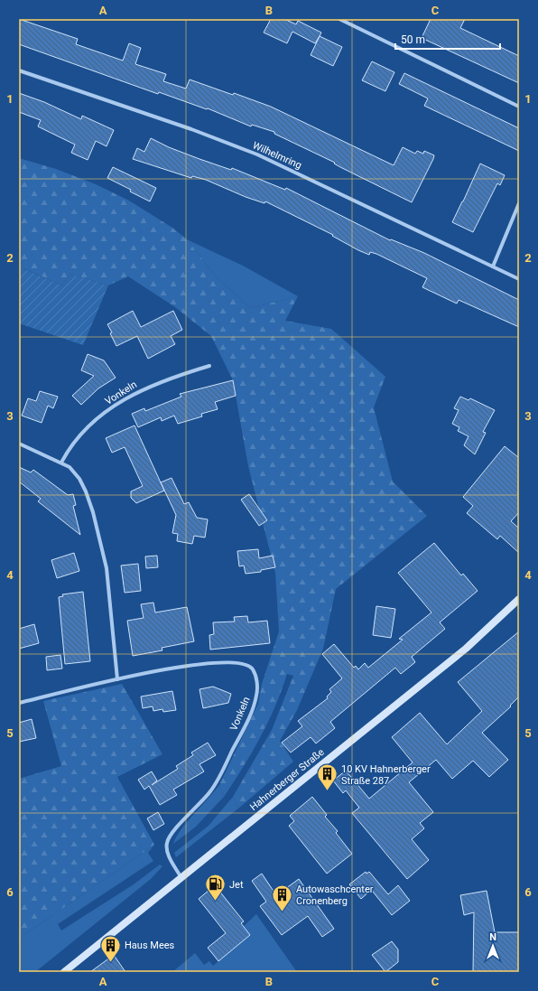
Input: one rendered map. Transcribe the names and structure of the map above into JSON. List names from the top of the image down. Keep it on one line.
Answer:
{"streets":{"main road":["Hahnerberger Straße"],"street":["Wilhelmring","Vonkeln"]},"crossings":[["Vonkeln","Hahnerberger Straße"]],"places":{"building":["10 KV Hahnerberger Straße 287","Autowaschcenter Cronenberg","Haus Mees"],"fuel station":["Jet"]},"scale_bar":"50 m","north":"top","grid":{"columns":["A","B","C"],"rows":["1","2","3","4","5","6"]}}
